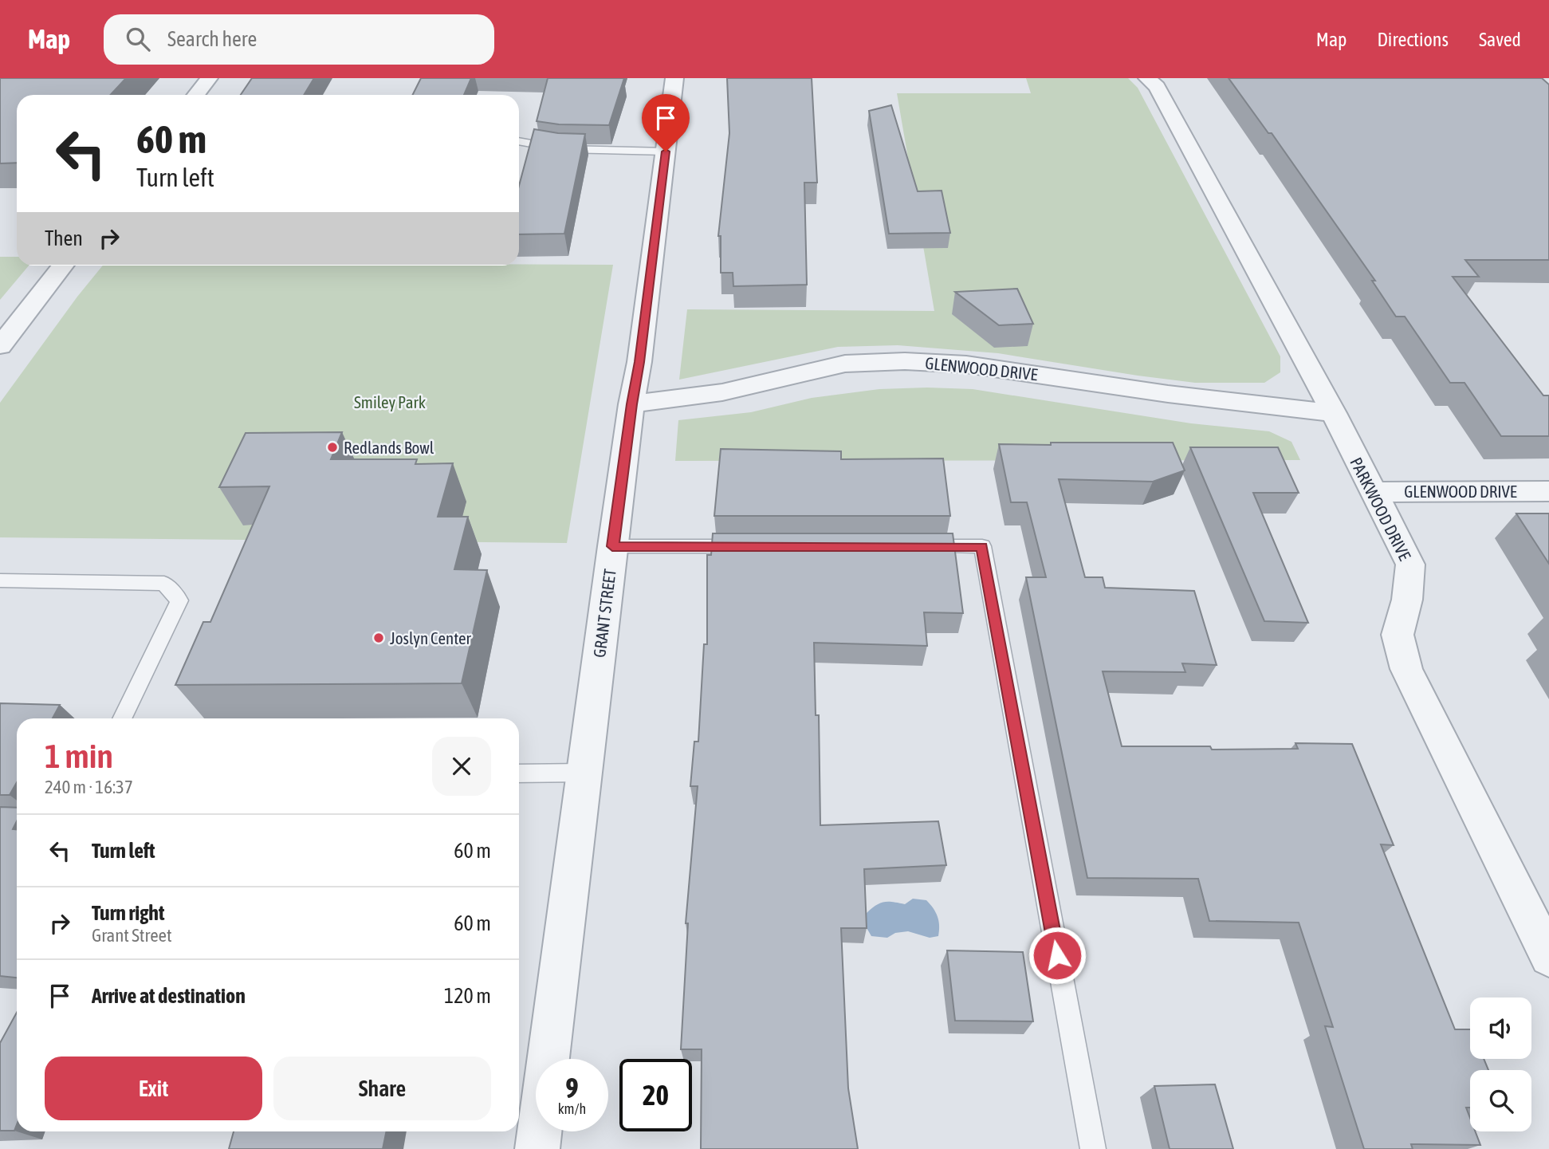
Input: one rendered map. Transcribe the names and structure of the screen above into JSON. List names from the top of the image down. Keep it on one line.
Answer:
{"streets":{"street":["GLENWOOD DRIVE","PARKWOOD DRIVE","GRANT STREET"]},"crossings":[["GLENWOOD DRIVE","PARKWOOD DRIVE"],["GLENWOOD DRIVE","GRANT STREET"]],"parks":["Smiley Park"],"places":["Redlands Bowl","Joslyn Center"],"page":{"header":"Map","search":"Search here","nav":["Map","Directions","Saved"],"turn":["60 m","Turn left"],"then":"Then","heading":["1 min","240 m · 16:37"],"list":[{"name":"Turn left","value":"60 m"},{"name":"Turn right","note":"Grant Street","value":"60 m"},{"name":"Arrive at destination","value":"120 m"}],"buttons":["Exit","Share"],"speed":"9 km/h","limit":"20"}}
